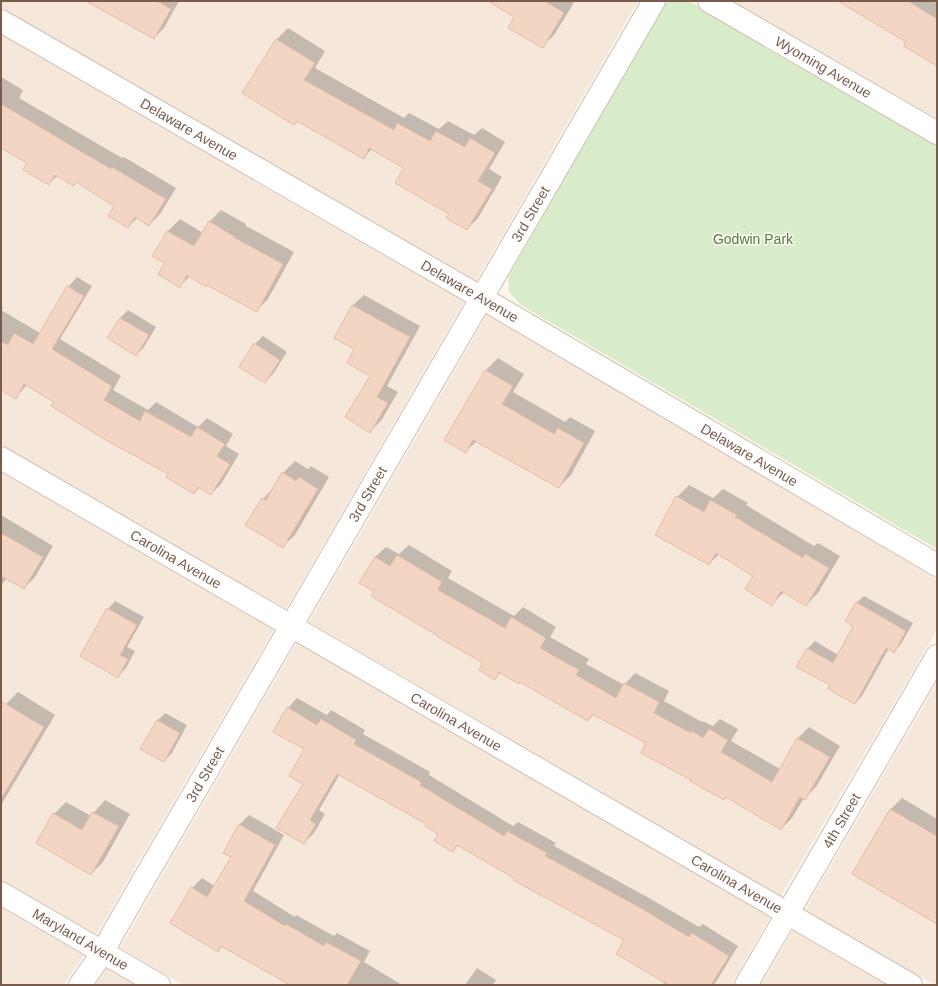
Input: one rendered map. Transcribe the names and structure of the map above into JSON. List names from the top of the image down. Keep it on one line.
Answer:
{"streets":{"street":["Wyoming Avenue","Delaware Avenue","3rd Street","Carolina Avenue","4th Street","Maryland Avenue"]},"crossings":[["Delaware Avenue","3rd Street"],["3rd Street","Carolina Avenue"],["3rd Street","Maryland Avenue"],["Carolina Avenue","4th Street"]],"parks":["Godwin Park"]}
